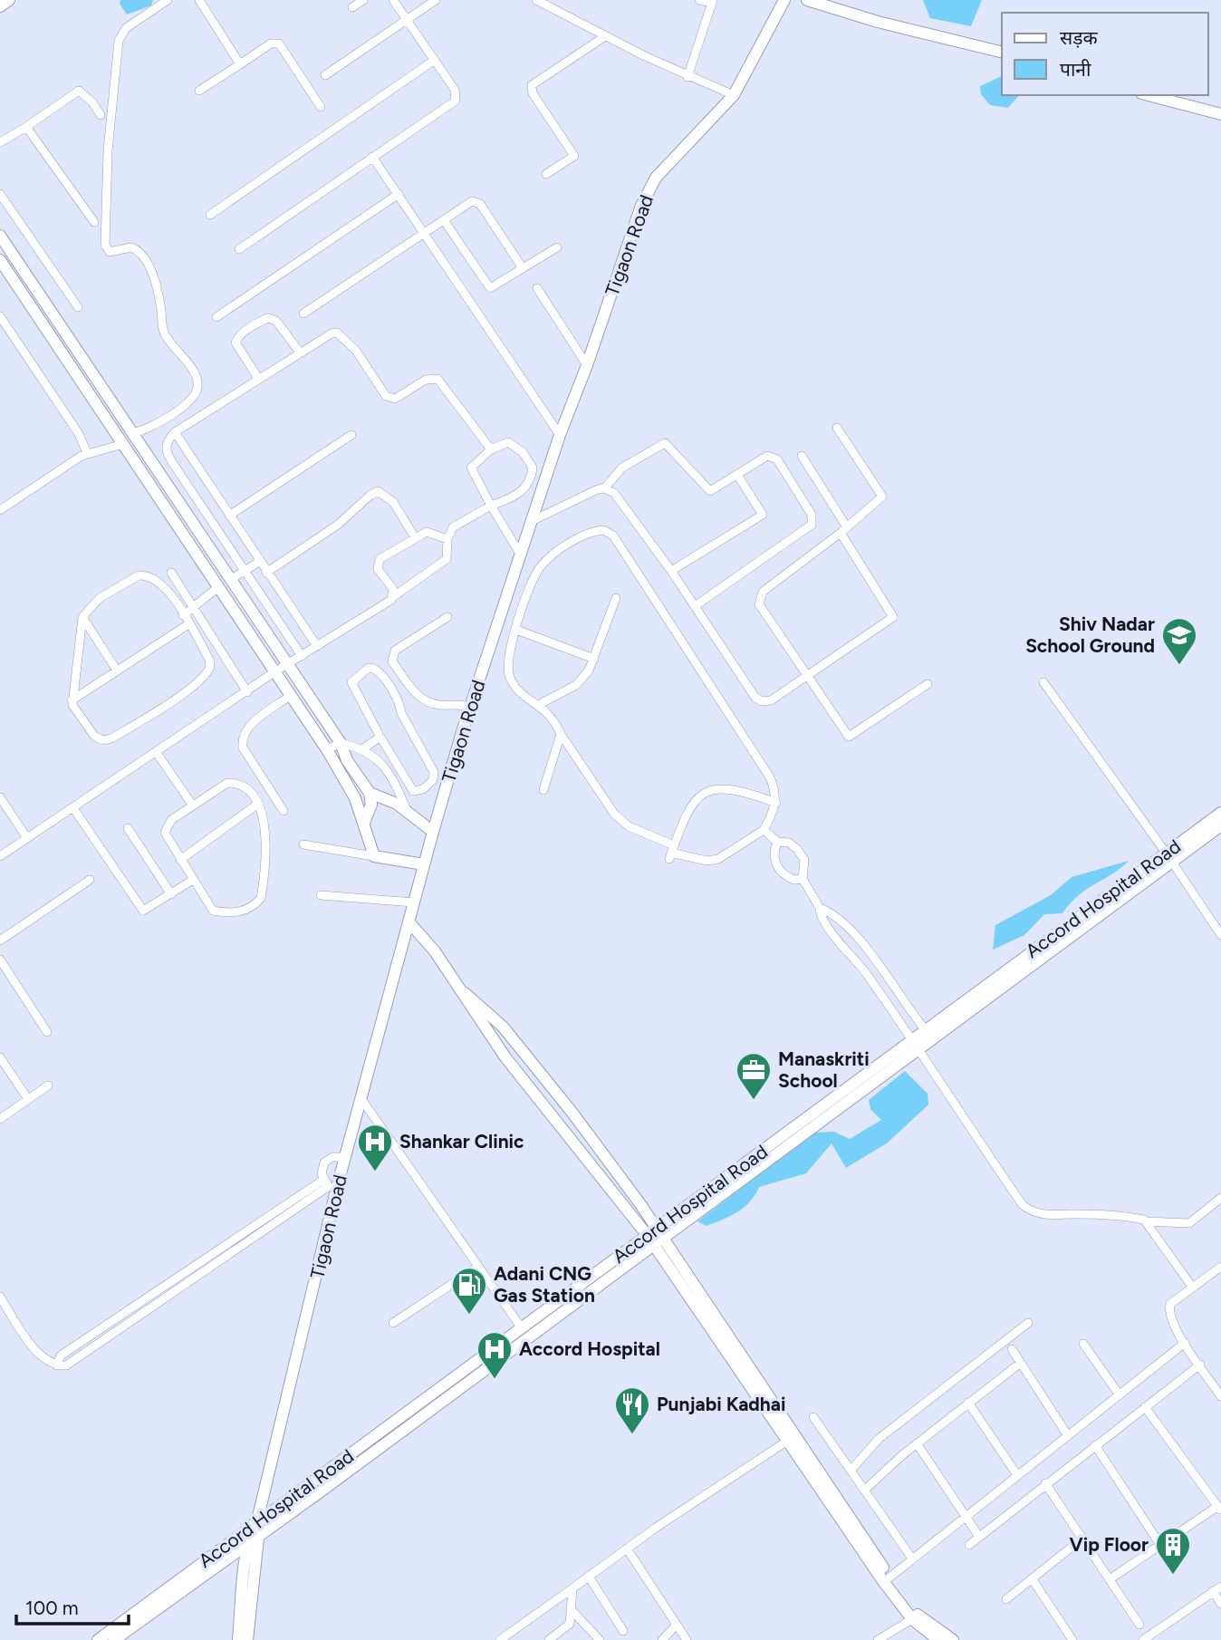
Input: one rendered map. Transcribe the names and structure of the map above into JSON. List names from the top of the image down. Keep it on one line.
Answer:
{"streets":{"street":["Tigaon Road","Accord Hospital Road"]},"crossings":[["Tigaon Road","Accord Hospital Road"]],"places":{"school or university":["Shiv Nadar School Ground"],"office":["Manaskriti School"],"hospital":["Shankar Clinic","Accord Hospital"],"fuel station":["Adani CNG Gas Station"],"restaurant":["Punjabi Kadhai"],"building":["Vip Floor"]},"legend":["सड़क","पानी"],"scale_bar":"100 m"}
